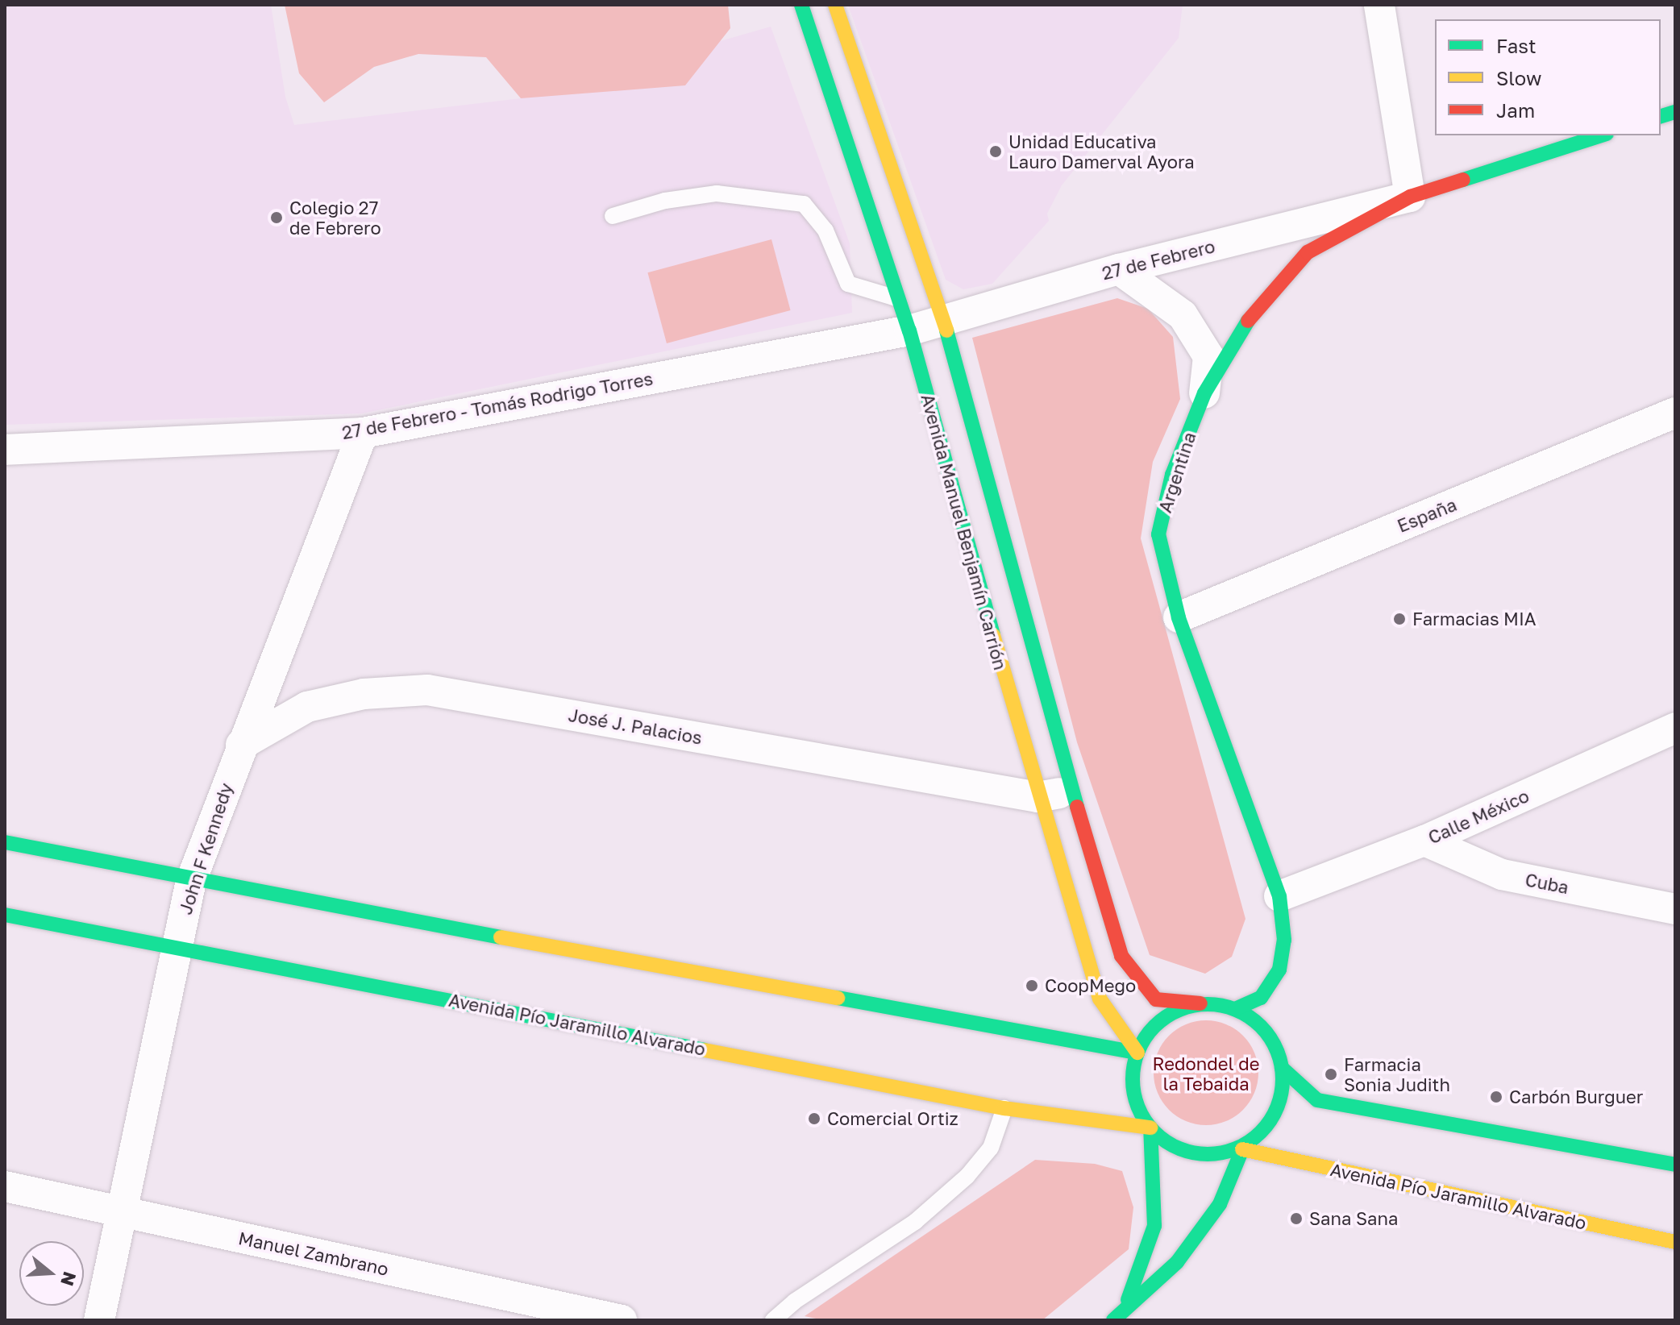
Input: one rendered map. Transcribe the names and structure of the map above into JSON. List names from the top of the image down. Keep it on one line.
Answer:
{"streets":{"main road":["Argentina","Avenida Manuel Benjamín Carrión","Avenida Pío Jaramillo Alvarado"],"street":["27 de Febrero","27 de Febrero - Tomás Rodrigo Torres","España","José J. Palacios","Calle México","John F Kennedy","Cuba","Manuel Zambrano"]},"crossings":[["27 de Febrero","27 de Febrero - Tomás Rodrigo Torres"],["27 de Febrero","Argentina"],["27 de Febrero","Avenida Manuel Benjamín Carrión"],["27 de Febrero - Tomás Rodrigo Torres","Avenida Manuel Benjamín Carrión"],["27 de Febrero - Tomás Rodrigo Torres","John F Kennedy"],["Argentina","España"],["Argentina","Avenida Manuel Benjamín Carrión"],["Argentina","Calle México"],["Argentina","Avenida Pío Jaramillo Alvarado"],["Avenida Manuel Benjamín Carrión","José J. Palacios"],["Avenida Manuel Benjamín Carrión","Avenida Pío Jaramillo Alvarado"],["José J. Palacios","John F Kennedy"],["Calle México","Cuba"],["John F Kennedy","Avenida Pío Jaramillo Alvarado"],["John F Kennedy","Manuel Zambrano"]],"parks":["Redondel de la Tebaida"],"places":["Unidad Educativa Lauro Damerval Ayora","Colegio 27 de Febrero","Farmacias MIA","CoopMego","Farmacia Sonia Judith","Carbón Burguer","Comercial Ortiz","Sana Sana"],"legend":["Fast","Slow","Jam"],"north":"right"}
